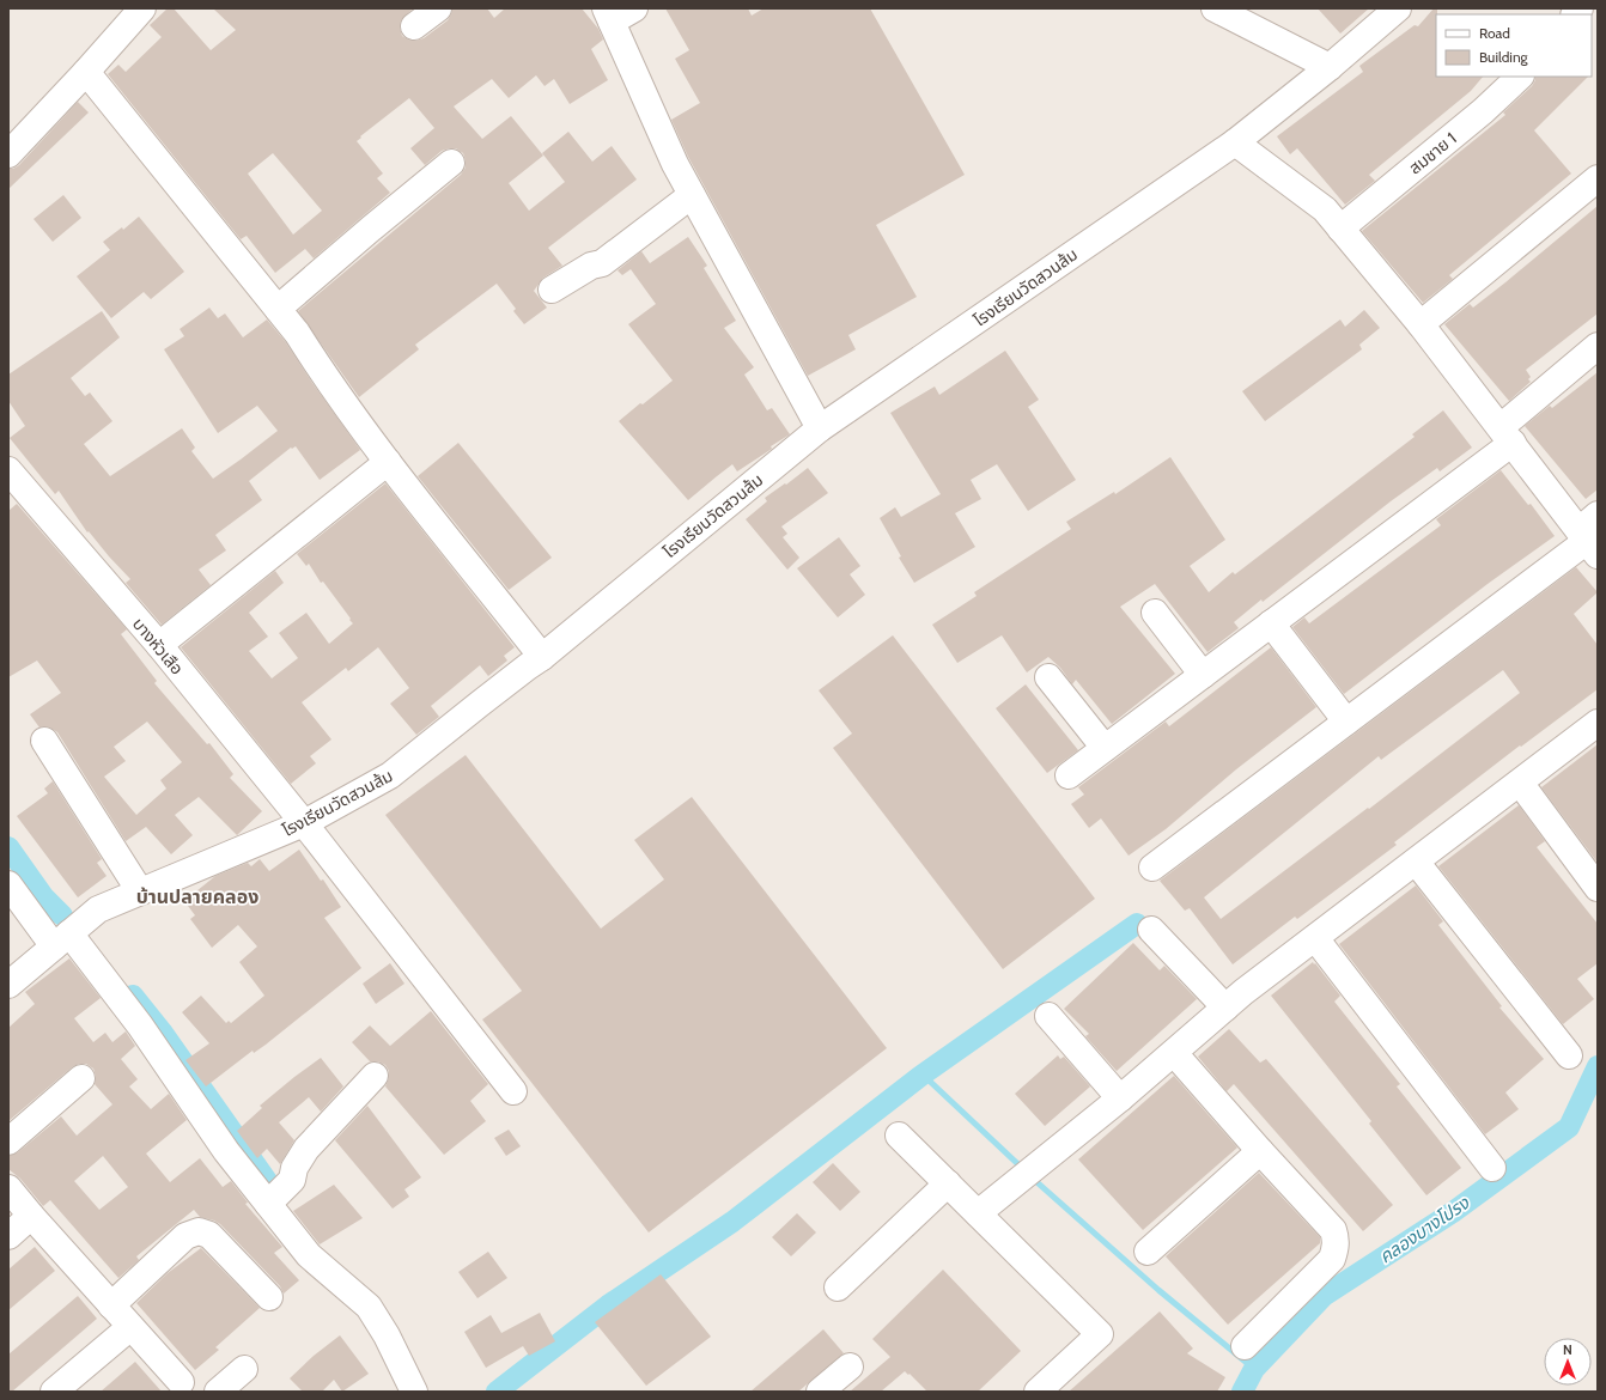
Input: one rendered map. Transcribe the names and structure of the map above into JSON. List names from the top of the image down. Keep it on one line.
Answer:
{"streets":{"street":["สมชาย 1","โรงเรียนวัดสวนส้ม","บางหัวเสือ"]},"crossings":[["โรงเรียนวัดสวนส้ม","บางหัวเสือ"]],"districts":["บ้านปลายคลอง"],"water":["คลองบางโปรง"],"legend":["Road","Building"],"north":"top"}
